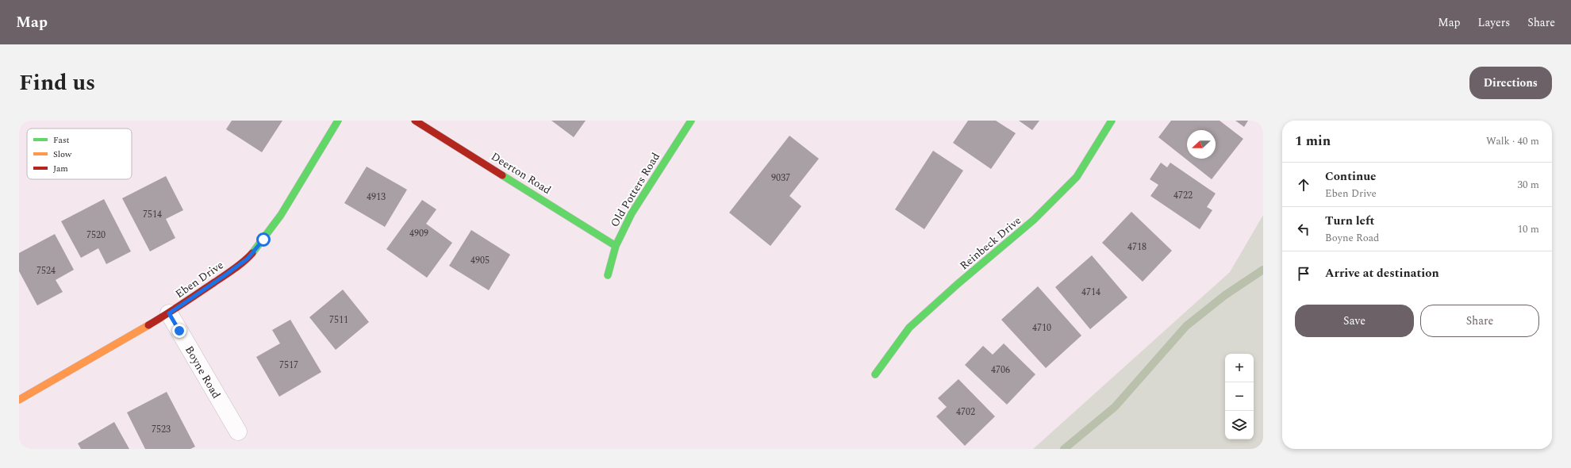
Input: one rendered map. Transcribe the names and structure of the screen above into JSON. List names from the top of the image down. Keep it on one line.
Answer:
{"streets":{"street":["Deerton Road","Old Potters Road","Reinbeck Drive","Eben Drive","Boyne Road"]},"crossings":[["Deerton Road","Old Potters Road"],["Eben Drive","Boyne Road"]],"house_numbers":["9037","4722","4913","7514","4909","7520","4718","4905","7524","4714","7511","4710","7517","4706","4702","7523"],"legend":["Fast","Slow","Jam"],"north":"left","page":{"header":"Map","nav":["Map","Layers","Share"],"title":"Find us","buttons":["Directions",["Save","Share"]],"heading":["1 min","Walk · 40 m"],"list":[["Continue","Eben Drive","30 m"],["Turn left","Boyne Road","10 m"],"Arrive at destination"],"map_buttons":["+","−"]}}
